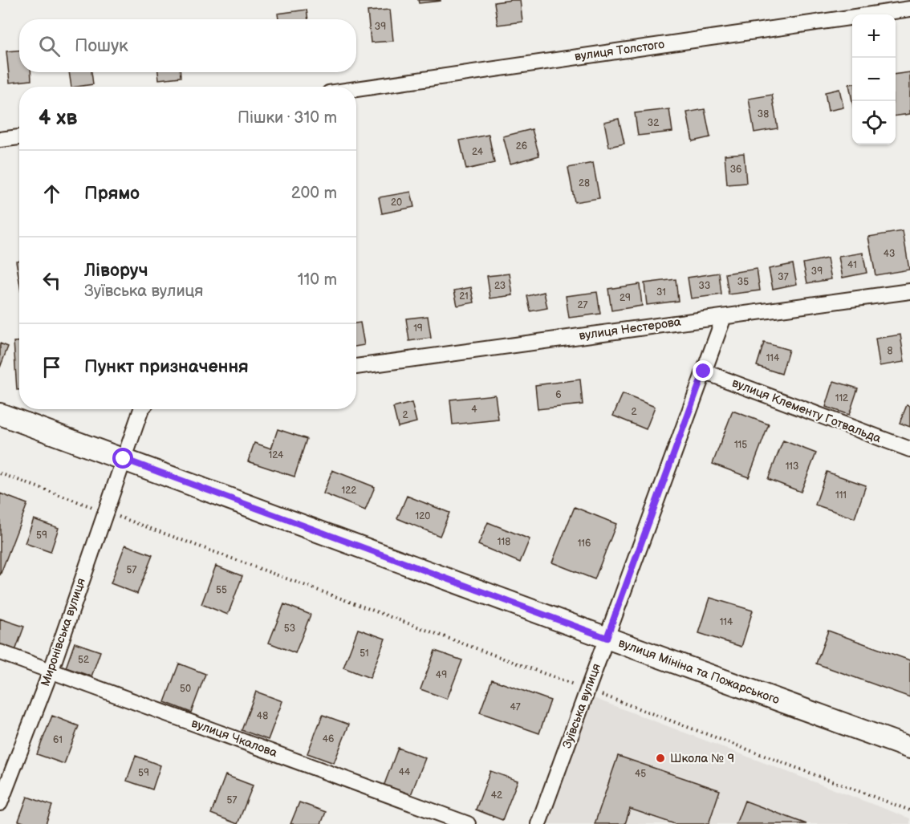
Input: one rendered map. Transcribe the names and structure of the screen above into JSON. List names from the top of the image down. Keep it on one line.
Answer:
{"streets":{"street":["вулиця Толстого","вулиця Нестерова","вулиця Клементу Готвальда","Миронівська вулиця","вулиця Мініна та Пожарського","Зуївська вулиця","вулиця Чкалова"]},"crossings":[["вулиця Нестерова","Зуївська вулиця"],["вулиця Клементу Готвальда","Зуївська вулиця"],["Миронівська вулиця","вулиця Мініна та Пожарського"],["Миронівська вулиця","вулиця Чкалова"],["вулиця Мініна та Пожарського","Зуївська вулиця"]],"places":["Школа № 9"],"house_numbers":["39","38","32","26","24","36","28","20","43","41","39","37","35","23","33","31","21","29","27","19","8","114","6","112","4","2","2","115","124","113","122","111","120","59","118","116","57","55","114","53","51","52","49","50","47","48","46","61","44","59","45","42","57"],"page":{"map_buttons":["+","−"],"search":"Пошук","heading":["4 хв","Пішки · 310 m"],"list":[["Прямо","200 m"],["Ліворуч","Зуївська вулиця","110 m"],"Пункт призначення"]}}
